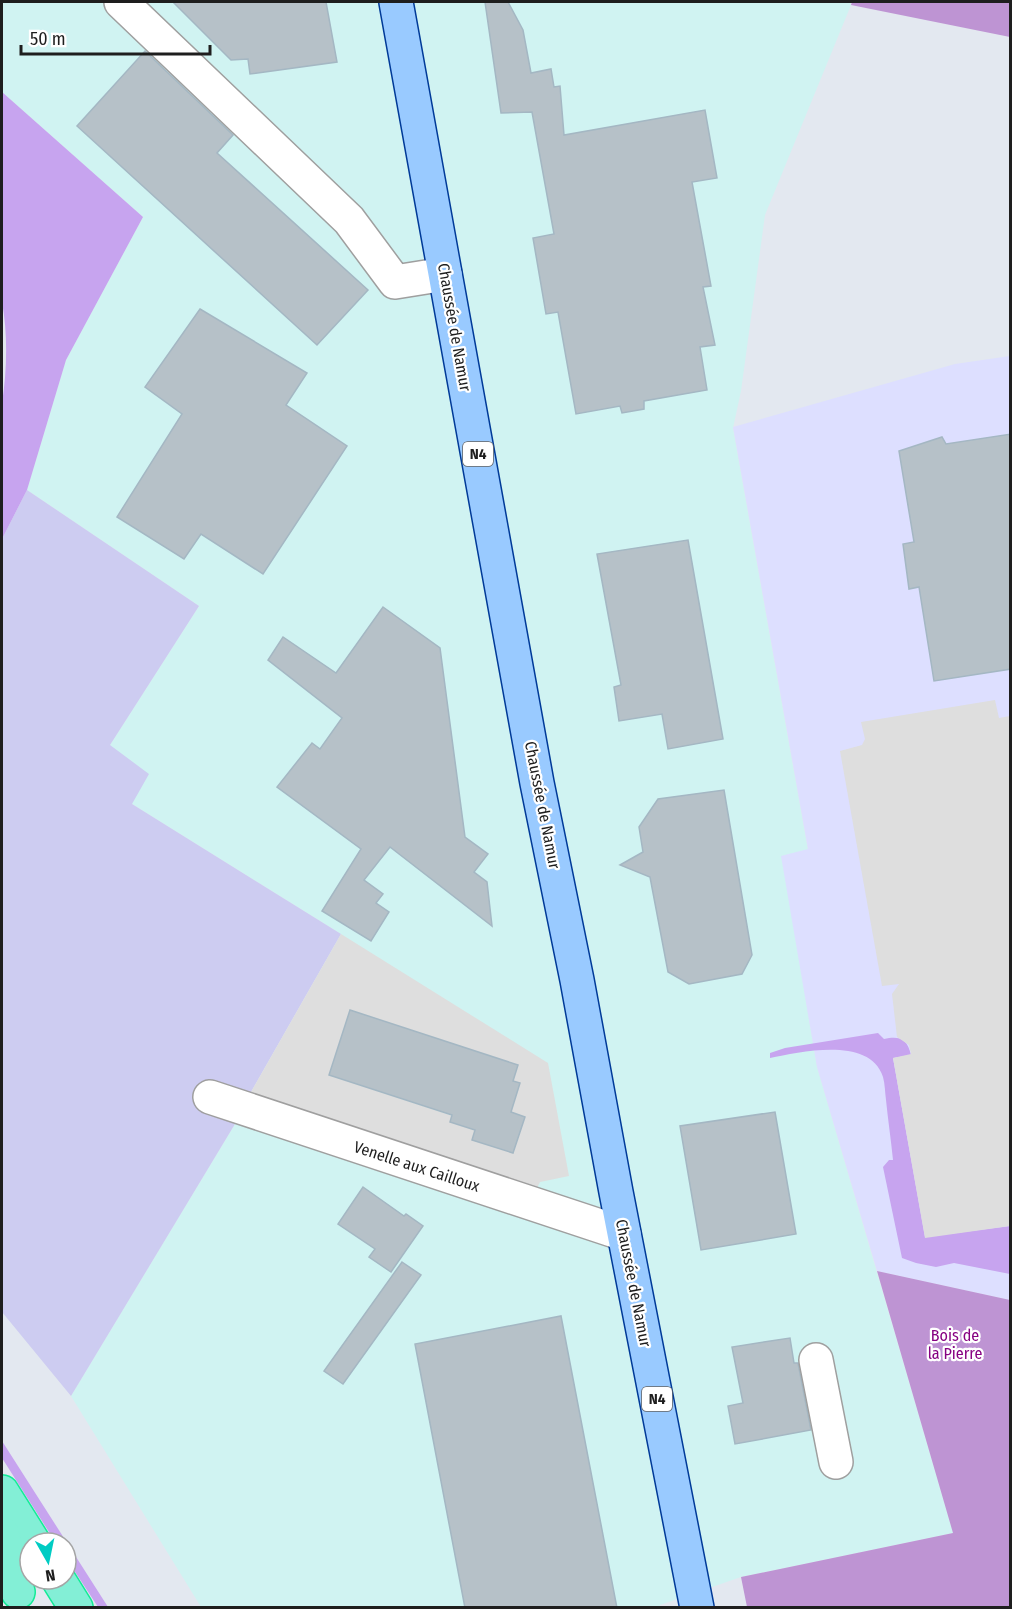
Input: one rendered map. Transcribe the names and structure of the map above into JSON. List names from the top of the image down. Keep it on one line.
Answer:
{"streets":{"main road":["Chaussée de Namur","N4"],"street":["Venelle aux Cailloux"]},"crossings":[["Chaussée de Namur","Venelle aux Cailloux"]],"parks":["Bois de la Pierre"],"scale_bar":"50 m","north":"bottom"}
